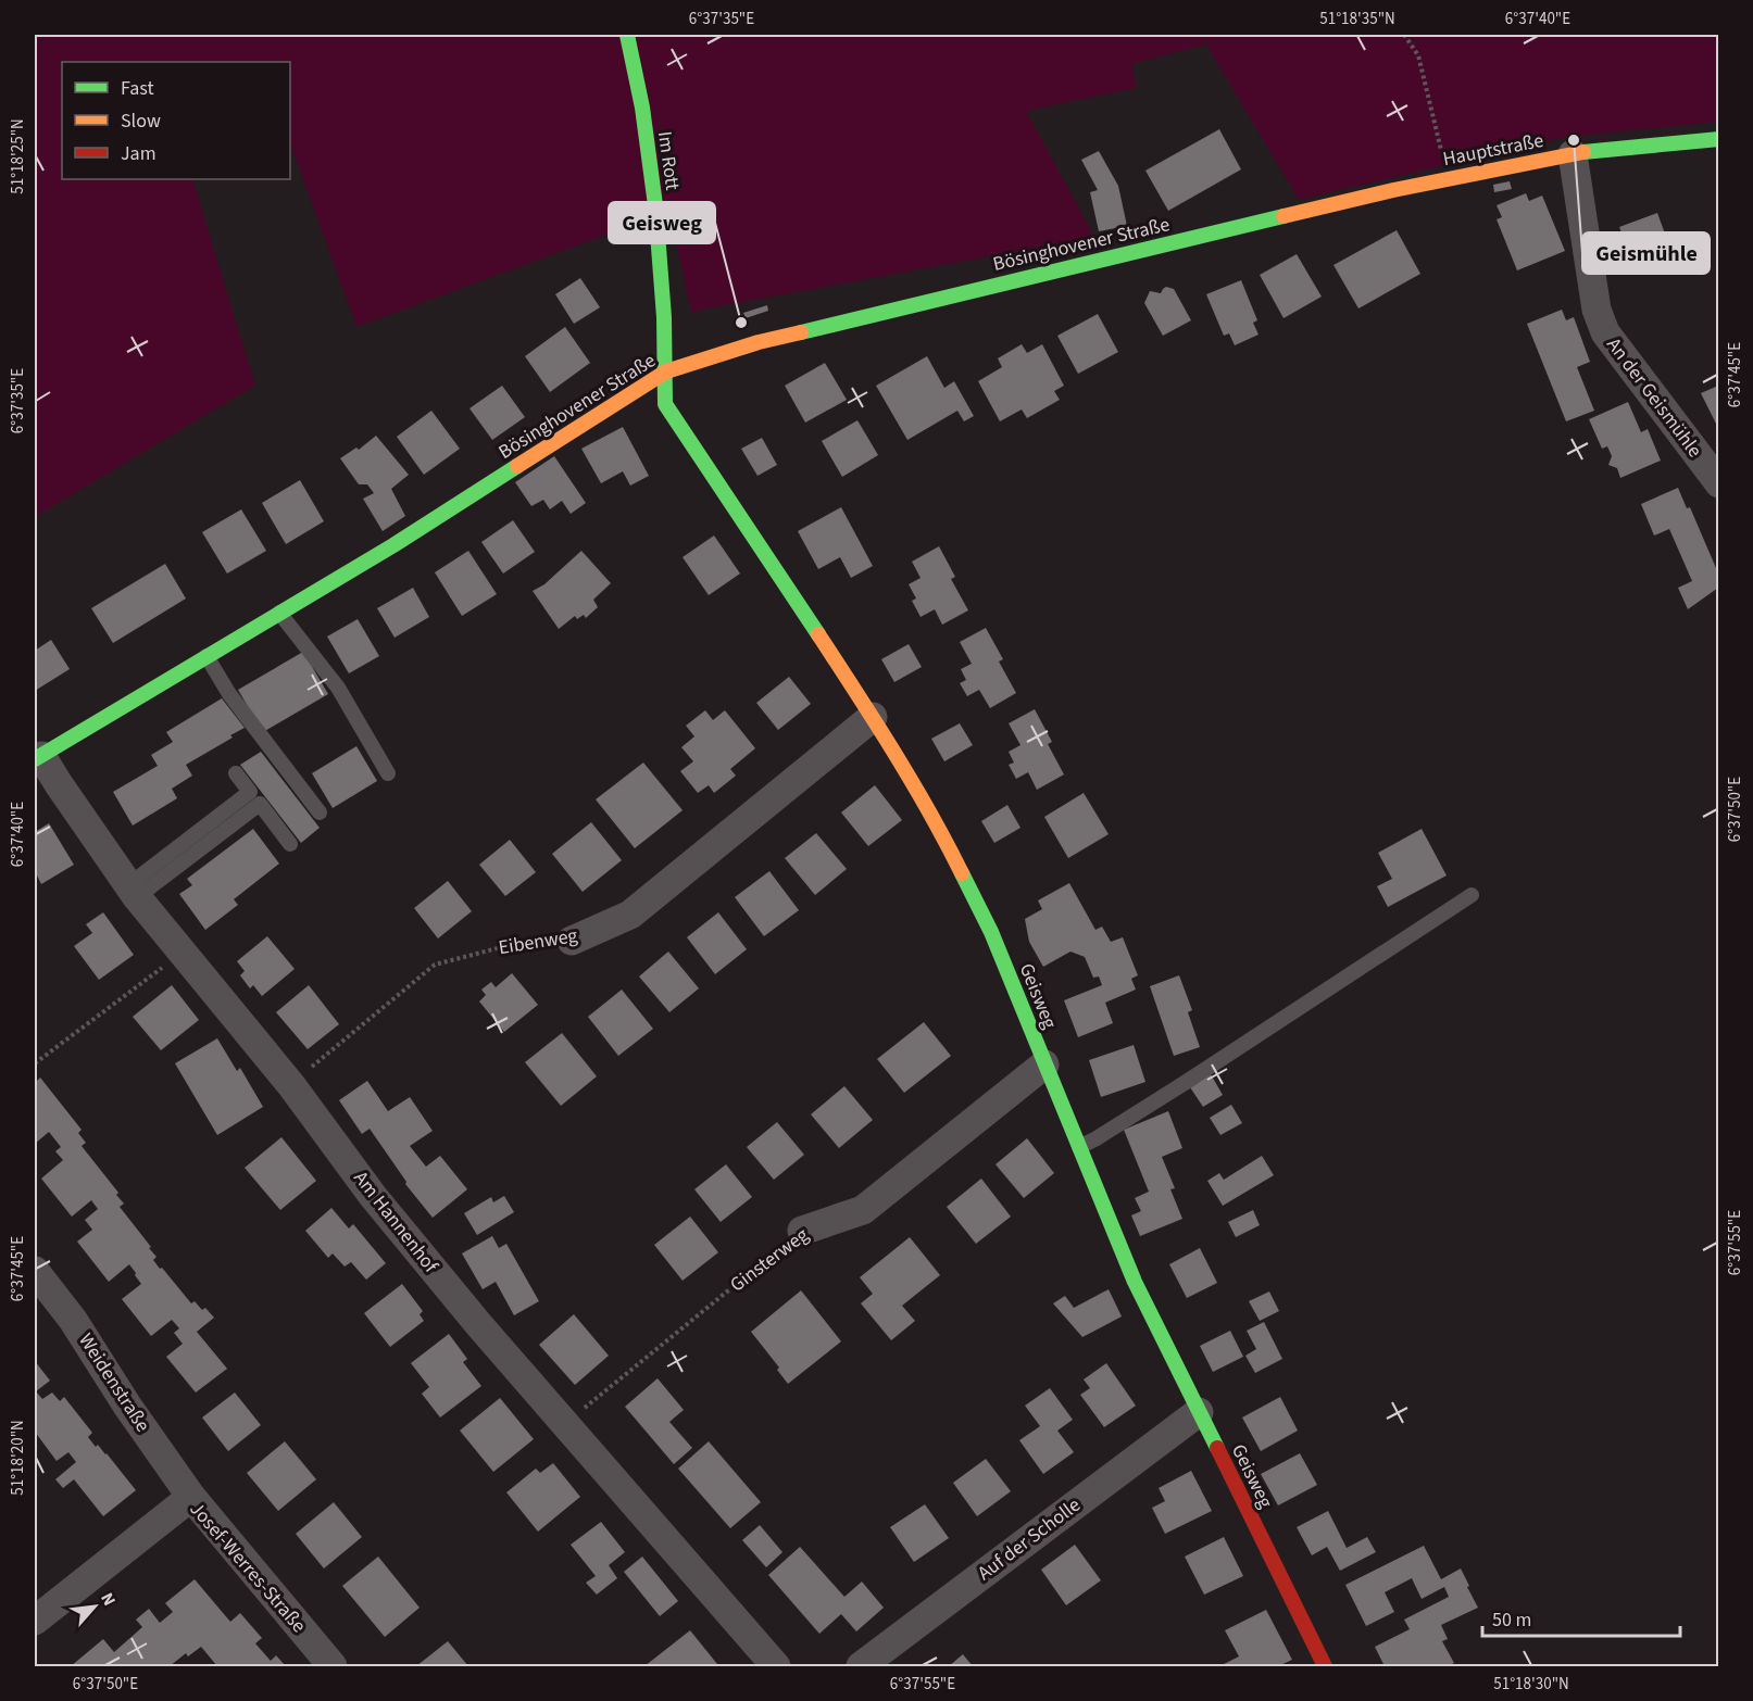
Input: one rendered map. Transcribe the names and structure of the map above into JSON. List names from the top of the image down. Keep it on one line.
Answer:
{"streets":{"street":["Hauptstraße","Im Rott","Bösinghovener Straße","An der Geismühle","Eibenweg","Geisweg","Am Hannenhof","Ginsterweg","Weidenstraße","Auf der Scholle","Josef-Werres-Straße"]},"crossings":[["Hauptstraße","Bösinghovener Straße"],["Hauptstraße","An der Geismühle"],["Im Rott","Bösinghovener Straße"],["Im Rott","Geisweg"],["Bösinghovener Straße","Geisweg"],["Bösinghovener Straße","Am Hannenhof"],["Eibenweg","Geisweg"],["Eibenweg","Am Hannenhof"],["Geisweg","Ginsterweg"],["Geisweg","Auf der Scholle"],["Am Hannenhof","Ginsterweg"],["Weidenstraße","Josef-Werres-Straße"]],"places":["Geismühle","Geisweg"],"legend":["Fast","Slow","Jam"],"scale_bar":"50 m","north":"top right","coordinates":["6°37'35\"E","51°18'35\"N","6°37'40\"E","51°18'25\"N","6°37'45\"E","6°37'50\"E","6°37'55\"E","51°18'20\"N","51°18'30\"N"]}
